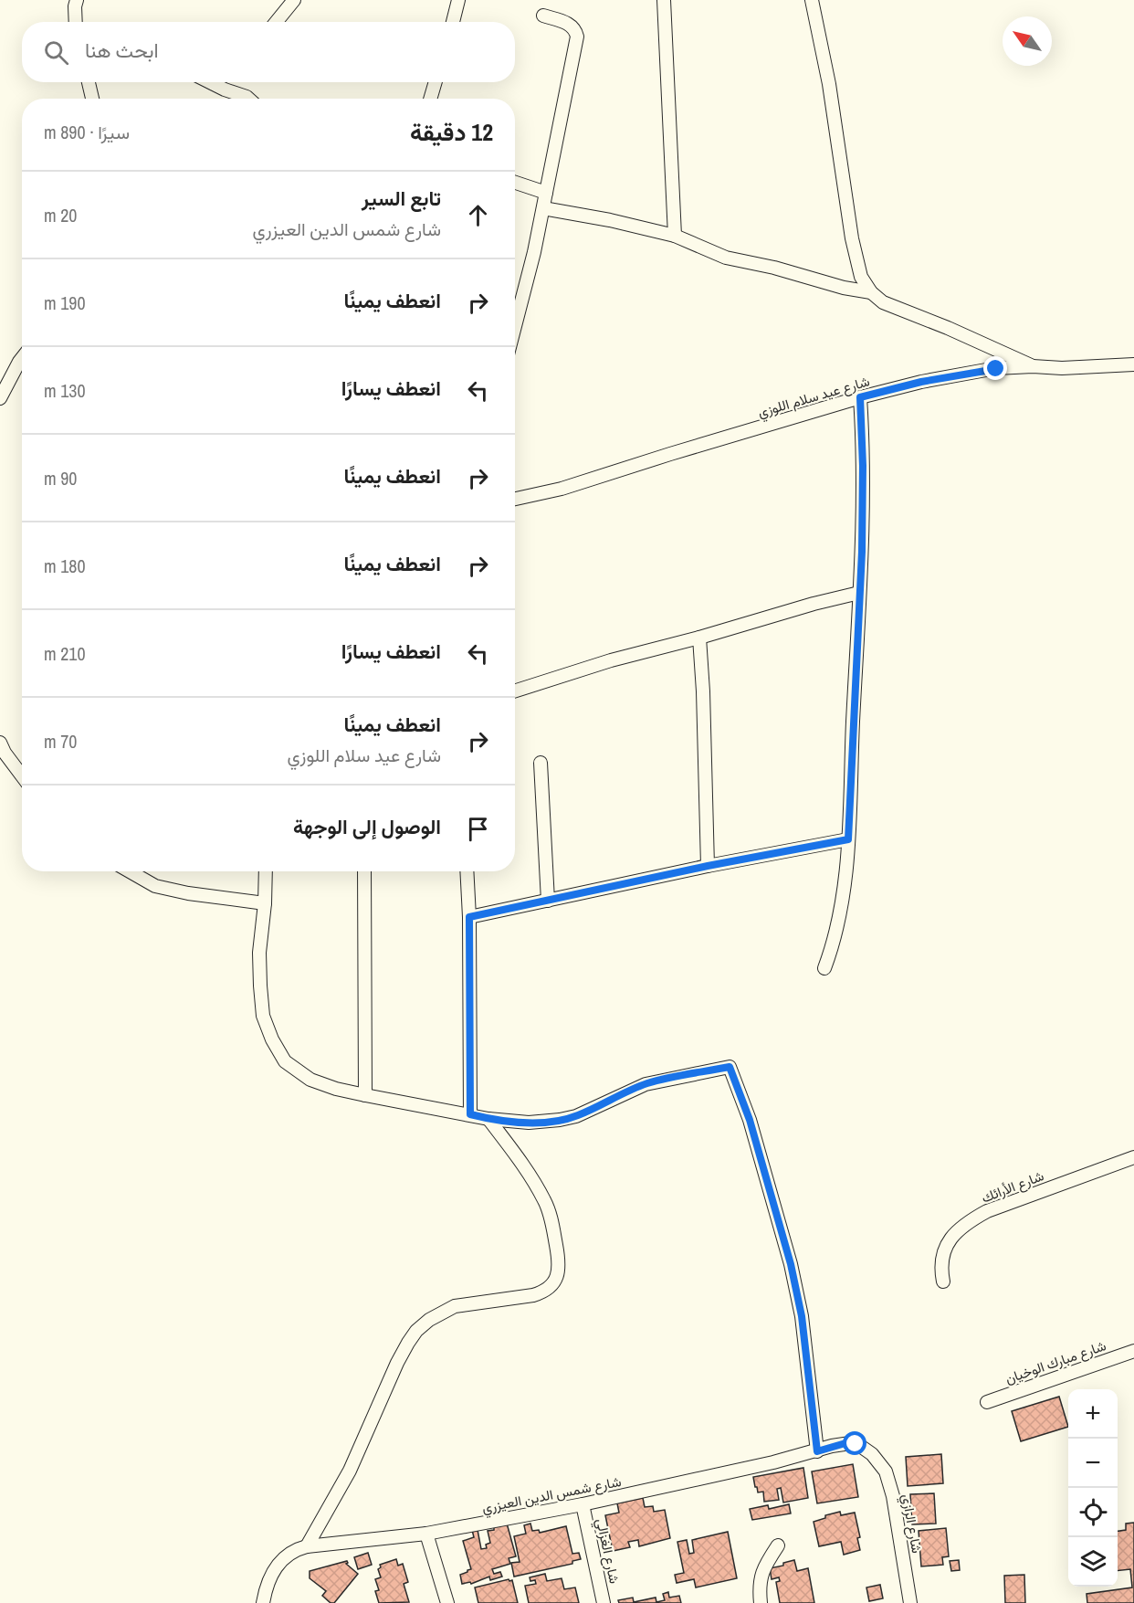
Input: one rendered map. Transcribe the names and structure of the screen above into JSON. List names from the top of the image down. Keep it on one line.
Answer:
{"streets":{"street":["شارع عيد سلام اللوزي","شارع الأرائك","شارع مبارك الوخيان","شارع شمس الدين العيزري","شارع الرازي","شارع الغزالي"]},"crossings":[["شارع شمس الدين العيزري","شارع الرازي"],["شارع شمس الدين العيزري","شارع الغزالي"]],"north":"top left","page":{"search":"ابحث هنا","heading":["12 دقيقة","سيرًا · 890 m"],"list":[["تابع السير","شارع شمس الدين العيزري","20 m"],["انعطف يمينًا","190 m"],["انعطف يسارًا","130 m"],["انعطف يمينًا","90 m"],["انعطف يمينًا","180 m"],["انعطف يسارًا","210 m"],["انعطف يمينًا","شارع عيد سلام اللوزي","70 m"],"الوصول إلى الوجهة"],"map_buttons":["+","−"]}}
